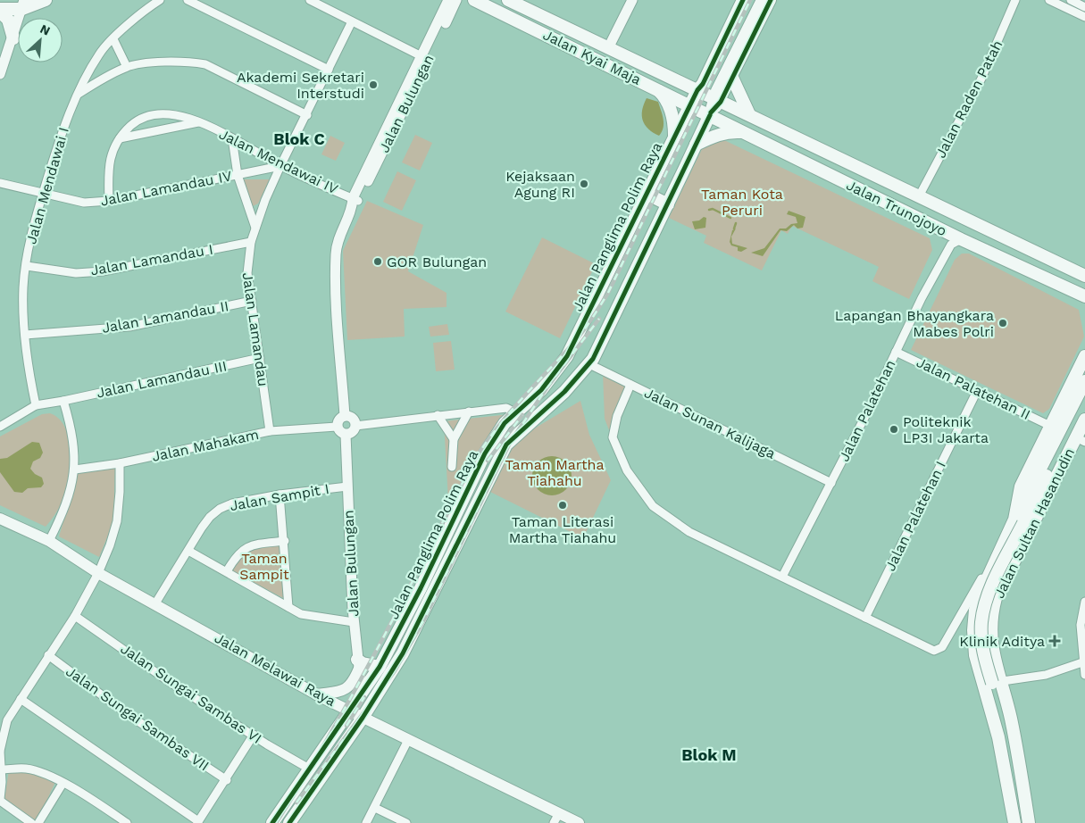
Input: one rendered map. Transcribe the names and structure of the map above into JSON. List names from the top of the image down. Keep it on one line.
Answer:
{"streets":{"main road":["Jalan Kyai Maja","Jalan Trunojoyo","Jalan Panglima Polim Raya","Jalan Sultan Hasanudin","Jalan Melawai Raya"],"street":["Jalan Raden Patah","Jalan Bulungan","Jalan Mendawai IV","Jalan Mendawai I","Jalan Lamandau IV","Jalan Lamandau I","Jalan Lamandau II","Jalan Lamandau","Jalan Lamandau III","Jalan Palatehan II","Jalan Palatehan","Jalan Sunan Kalijaga","Jalan Mahakam","Jalan Sampit I","Jalan Palatehan I","Jalan Sungai Sambas VI","Jalan Sungai Sambas VII"]},"crossings":[["Jalan Kyai Maja","Jalan Trunojoyo"],["Jalan Kyai Maja","Jalan Panglima Polim Raya"],["Jalan Raden Patah","Jalan Trunojoyo"],["Jalan Bulungan","Jalan Mendawai IV"],["Jalan Bulungan","Jalan Panglima Polim Raya"],["Jalan Bulungan","Jalan Mahakam"],["Jalan Bulungan","Jalan Sampit I"],["Jalan Mendawai IV","Jalan Lamandau IV"],["Jalan Mendawai IV","Jalan Lamandau"],["Jalan Mendawai I","Jalan Lamandau IV"],["Jalan Mendawai I","Jalan Lamandau I"],["Jalan Mendawai I","Jalan Lamandau II"],["Jalan Lamandau IV","Jalan Lamandau"],["Jalan Trunojoyo","Jalan Panglima Polim Raya"],["Jalan Trunojoyo","Jalan Palatehan"],["Jalan Panglima Polim Raya","Jalan Sunan Kalijaga"],["Jalan Panglima Polim Raya","Jalan Melawai Raya"],["Jalan Panglima Polim Raya","Jalan Sungai Sambas VI"],["Jalan Lamandau I","Jalan Lamandau"],["Jalan Lamandau II","Jalan Lamandau"],["Jalan Lamandau","Jalan Lamandau III"],["Jalan Lamandau","Jalan Mahakam"],["Jalan Palatehan II","Jalan Palatehan"],["Jalan Palatehan II","Jalan Palatehan I"],["Jalan Palatehan II","Jalan Sultan Hasanudin"],["Jalan Palatehan","Jalan Sunan Kalijaga"],["Jalan Sampit I","Jalan Melawai Raya"]],"districts":["Blok C","Blok M"],"parks":["Taman Kota Peruri","Taman Martha Tiahahu","Taman Sampit"],"places":{"other":["Akademi Sekretari Interstudi","Kejaksaan Agung RI","GOR Bulungan","Lapangan Bhayangkara Mabes Polri","Politeknik LP3I Jakarta","Taman Literasi Martha Tiahahu"],"health":["Klinik Aditya"]},"north":"top right"}
